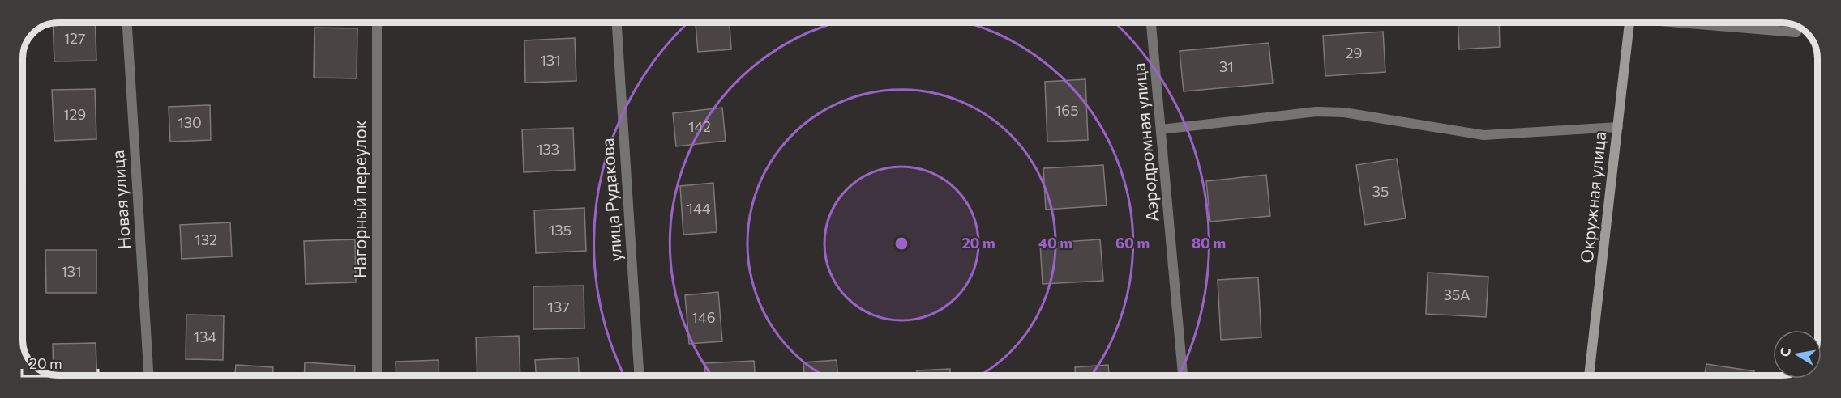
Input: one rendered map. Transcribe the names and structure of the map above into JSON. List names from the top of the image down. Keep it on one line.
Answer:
{"streets":{"main road":["Окружная улица"],"street":["Аэродромная улица","Нагорный переулок","Новая улица","улица Рудакова"]},"house_numbers":["127","29","131","31","165","129","130","142","133","35","144","135","132","131","35А","137","146","134"],"scale_bar":"20 m","north":"left","rings":["20 m","40 m","60 m","80 m"]}
